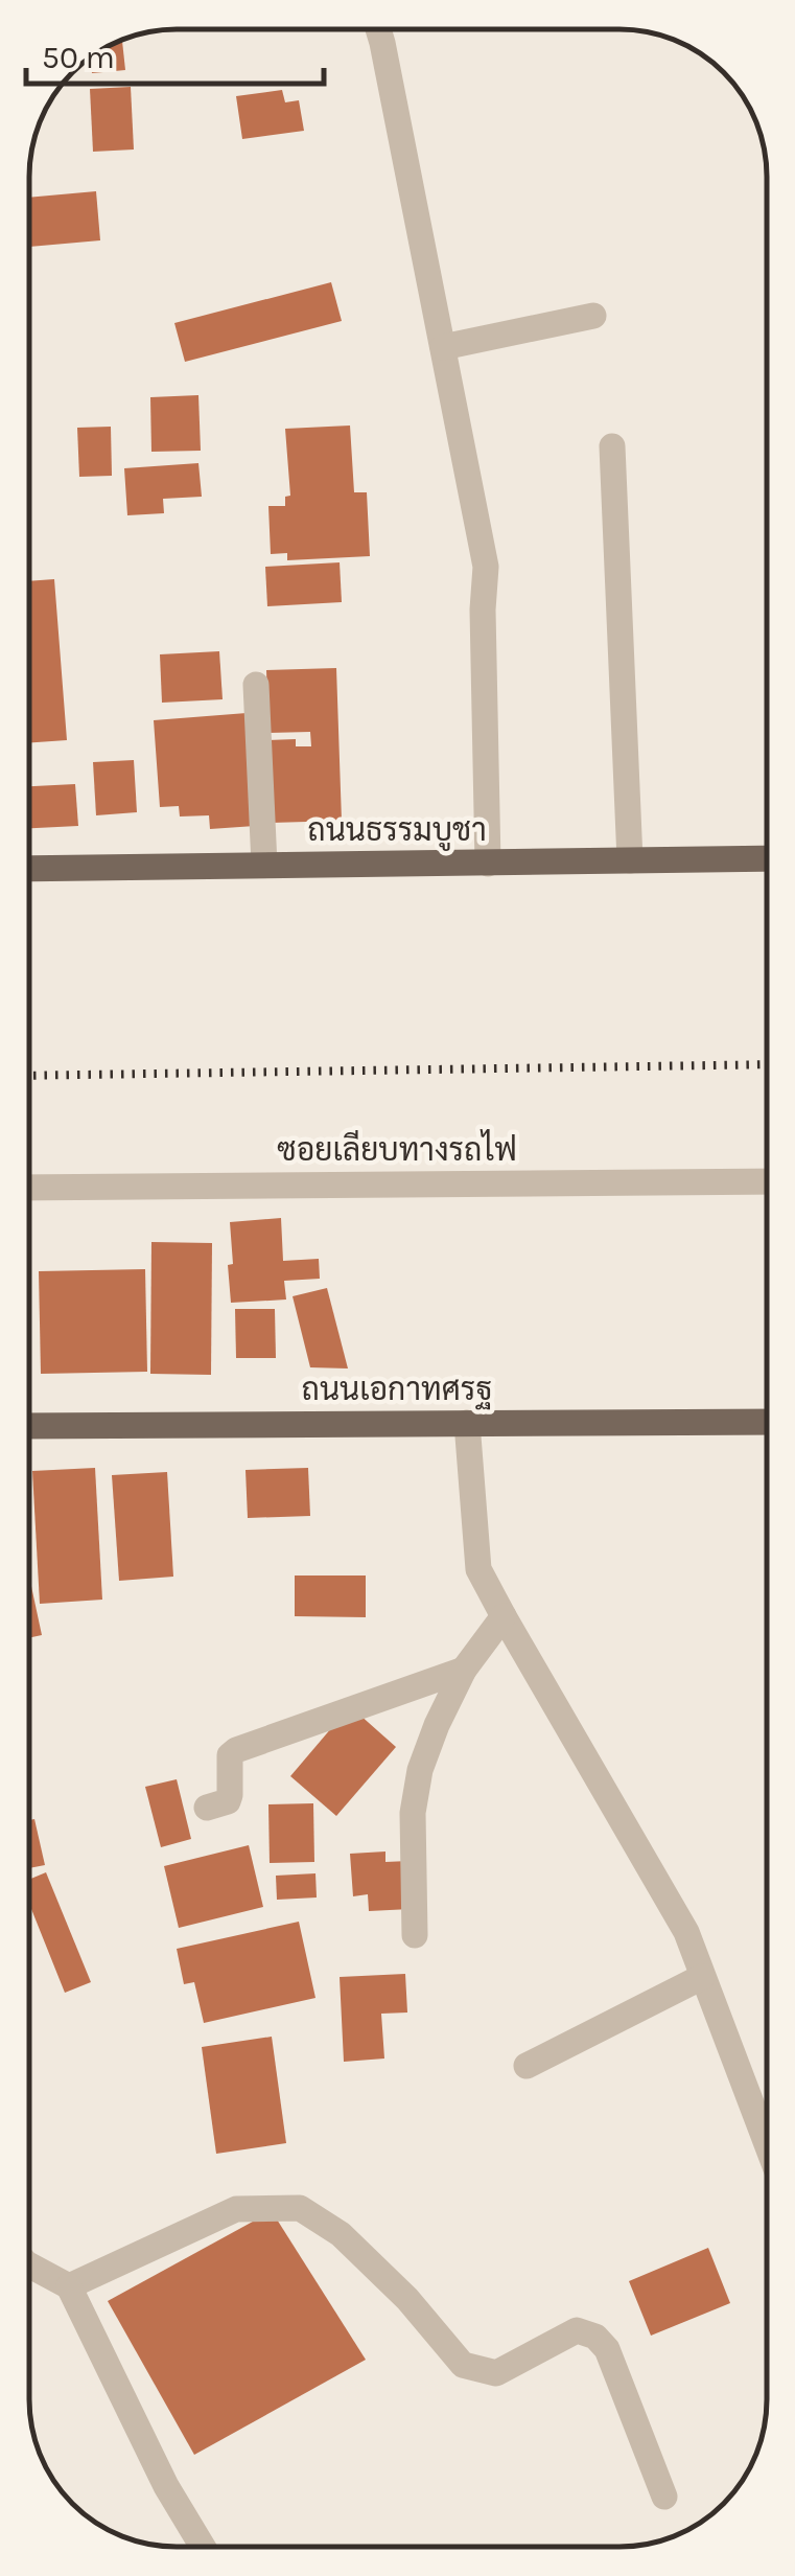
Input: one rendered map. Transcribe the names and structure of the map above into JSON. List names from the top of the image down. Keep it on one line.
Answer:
{"streets":{"main road":["ถนนธรรมบูชา","ถนนเอกาทศรฐ"],"street":["ซอยเลียบทางรถไฟ"]},"scale_bar":"50 m"}
